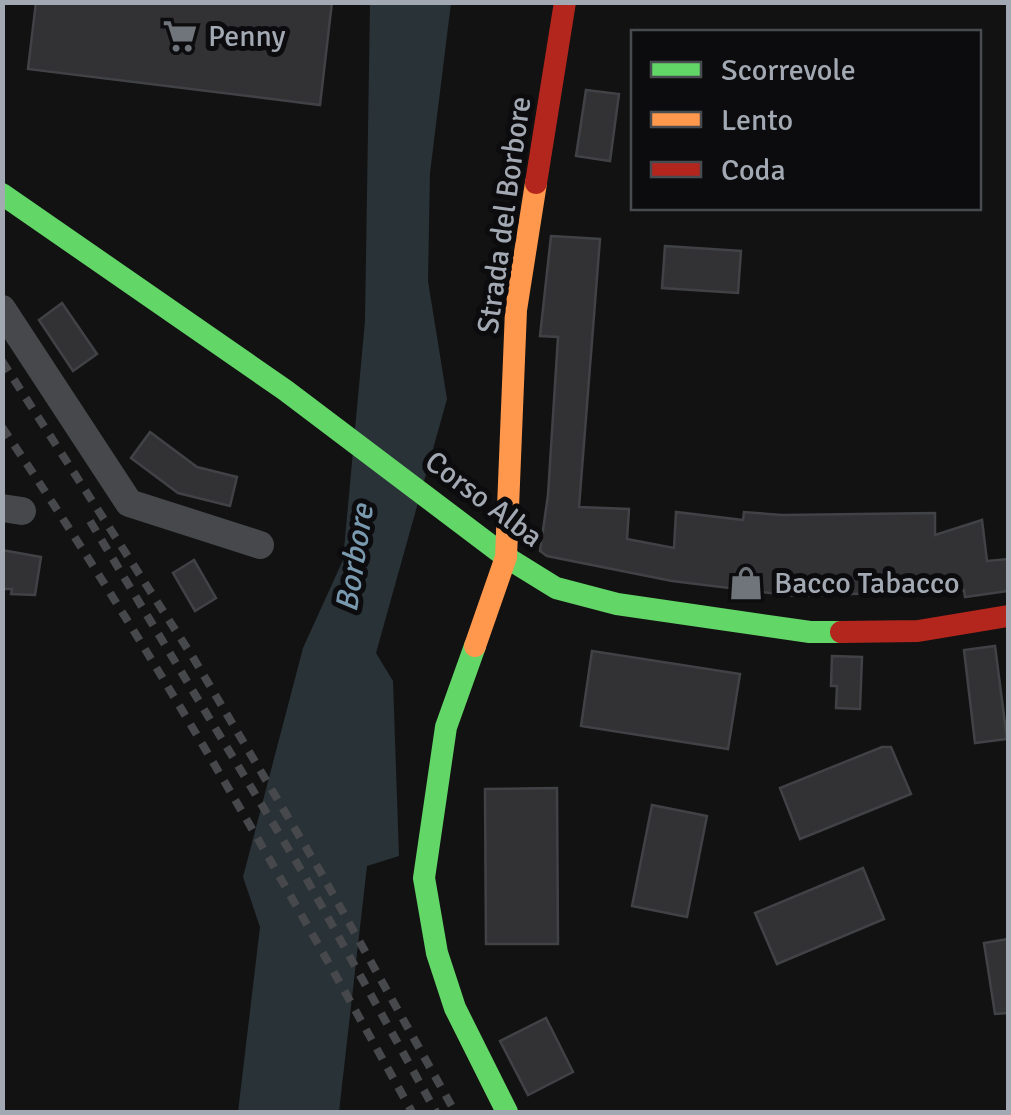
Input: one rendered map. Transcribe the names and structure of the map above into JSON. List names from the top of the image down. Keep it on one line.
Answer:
{"streets":{"street":["Strada del Borbore","Corso Alba"]},"crossings":[["Strada del Borbore","Corso Alba"]],"water":["Borbore"],"places":{"supermarket":["Penny"],"shop":["Bacco Tabacco"]},"legend":["Scorrevole","Lento","Coda"]}
